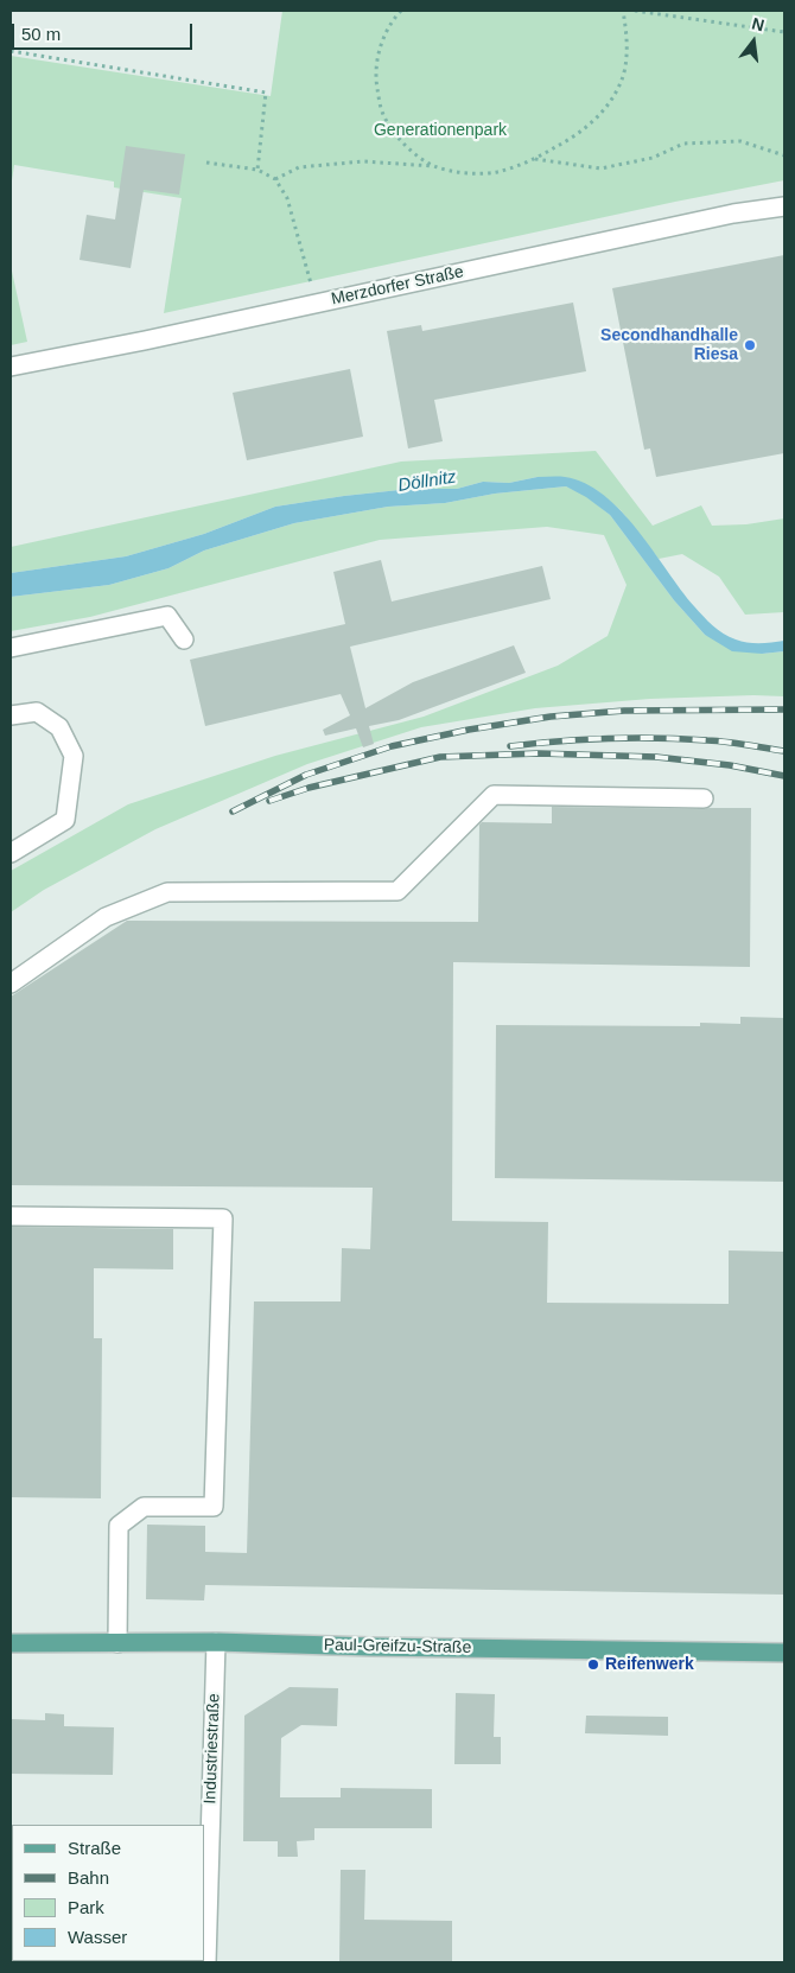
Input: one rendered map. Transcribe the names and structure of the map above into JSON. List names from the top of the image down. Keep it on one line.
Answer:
{"streets":{"main road":["Paul-Greifzu-Straße"],"street":["Merzdorfer Straße","Industriestraße"]},"crossings":[["Paul-Greifzu-Straße","Industriestraße"]],"water":["Döllnitz"],"parks":["Generationenpark"],"places":["Secondhandhalle Riesa","Reifenwerk"],"legend":["Straße","Bahn","Park","Wasser"],"scale_bar":"50 m","north":"top"}
